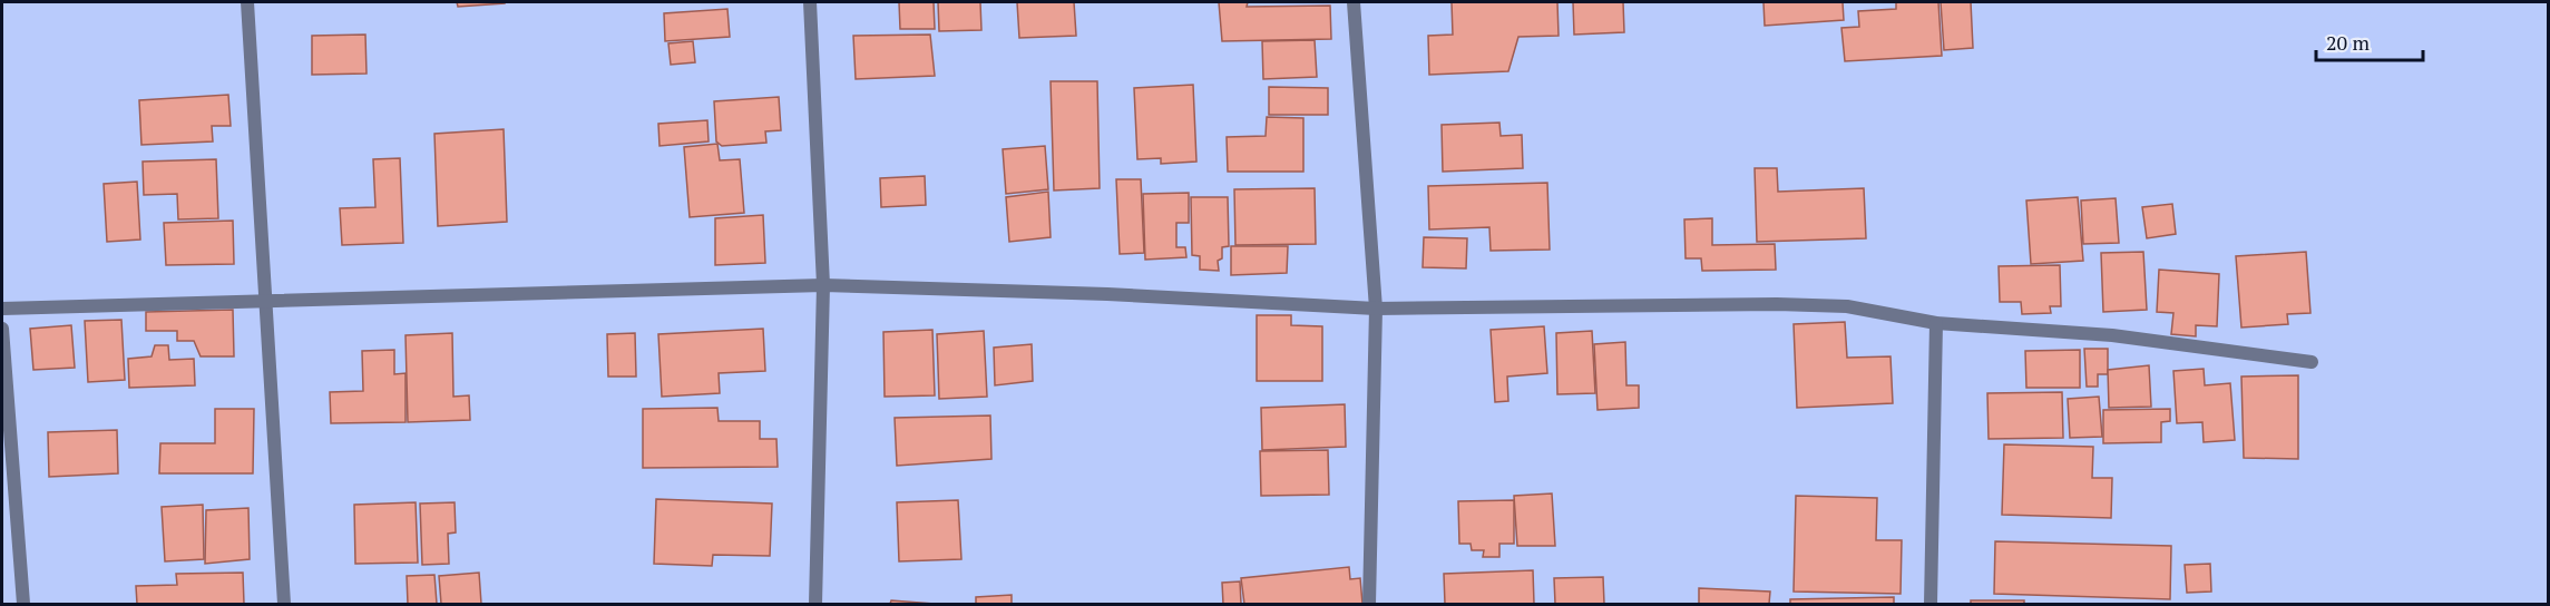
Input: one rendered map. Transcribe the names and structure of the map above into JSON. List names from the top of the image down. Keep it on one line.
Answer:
{"scale_bar":"20 m"}
